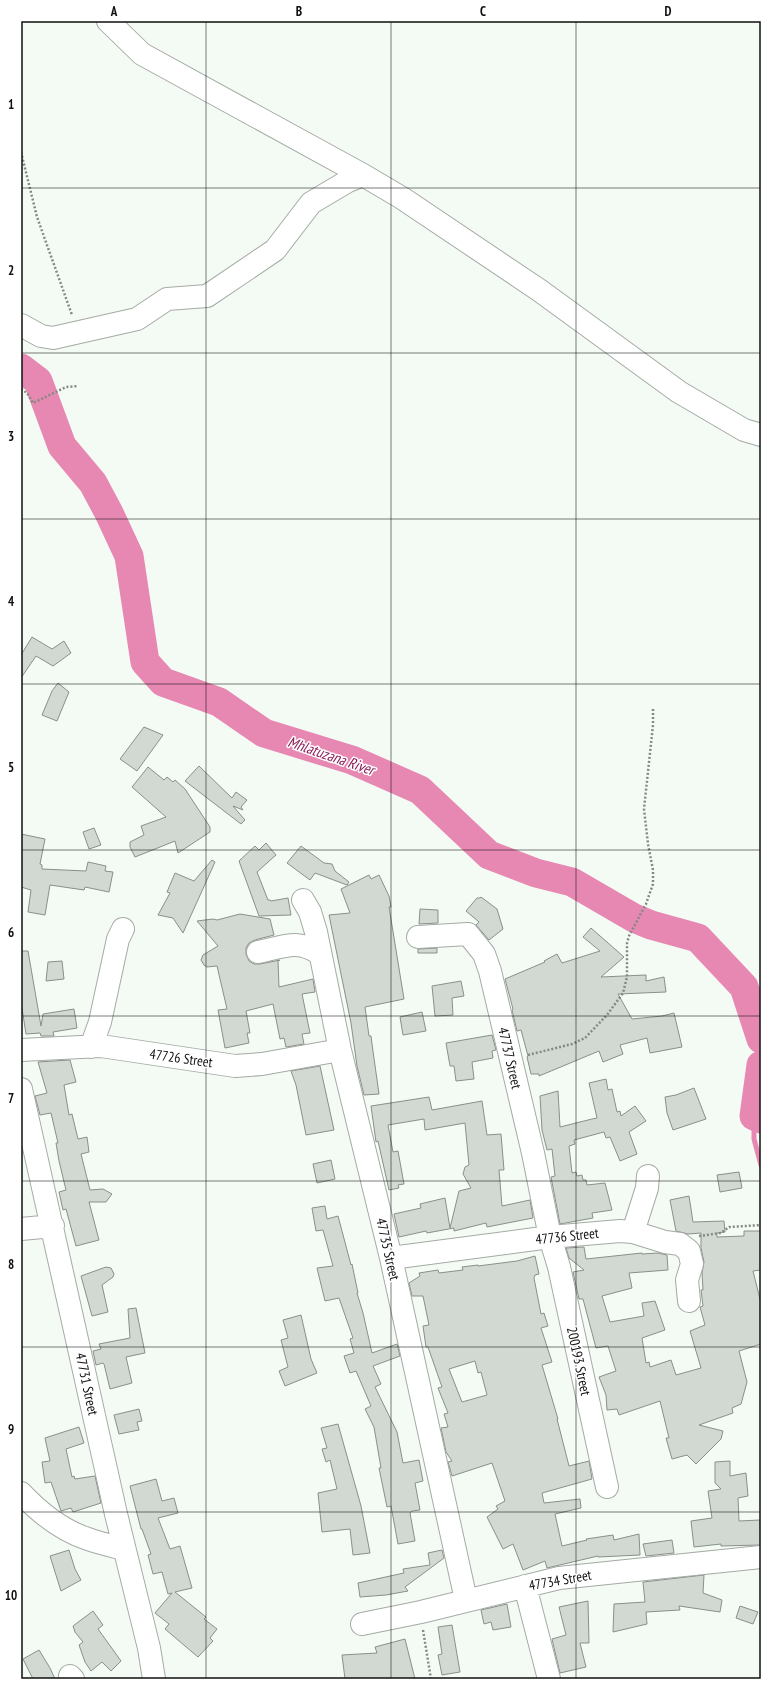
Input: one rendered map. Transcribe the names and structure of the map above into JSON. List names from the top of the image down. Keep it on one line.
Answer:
{"streets":{"street":["47726 Street","47737 Street","47736 Street","47735 Street","200193 Street","47731 Street","47734 Street"]},"crossings":[["47726 Street","47735 Street"],["47737 Street","47736 Street"],["47737 Street","200193 Street"],["47736 Street","47735 Street"],["47736 Street","200193 Street"],["47735 Street","47734 Street"]],"water":["Mhlatuzana River"],"grid":{"columns":["A","B","C","D"],"rows":["1","2","3","4","5","6","7","8","9","10"]}}
